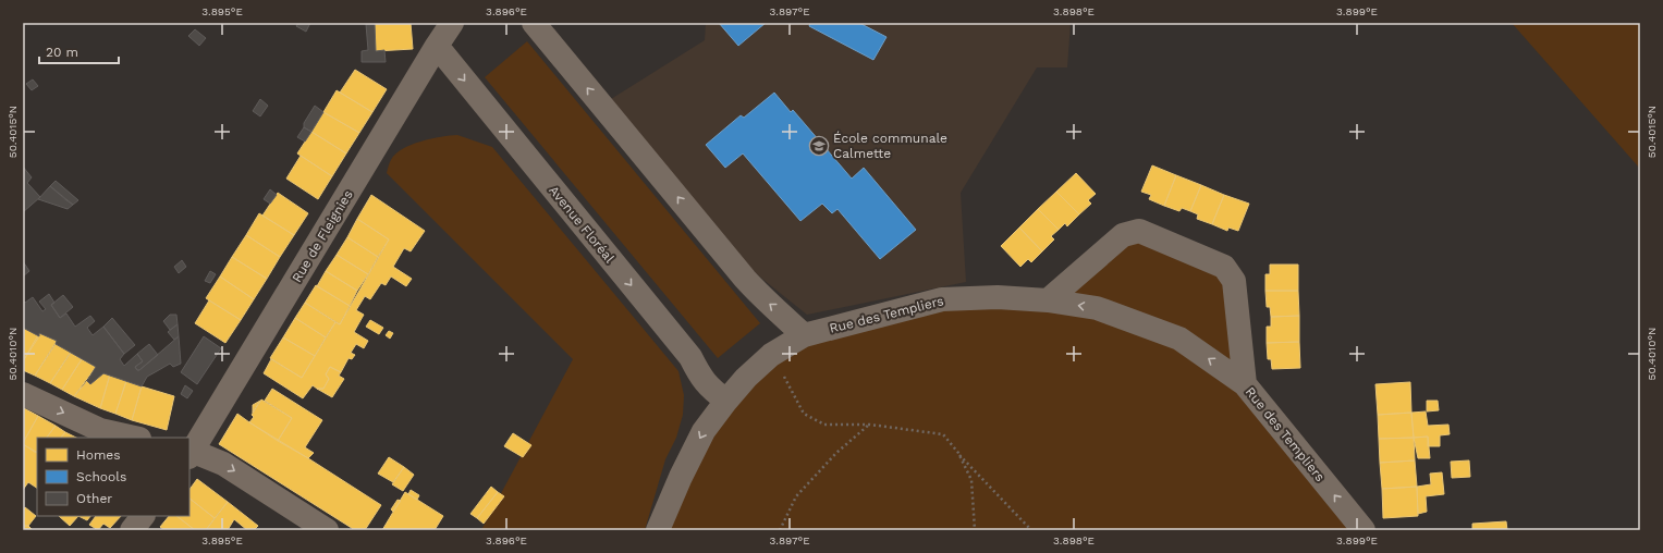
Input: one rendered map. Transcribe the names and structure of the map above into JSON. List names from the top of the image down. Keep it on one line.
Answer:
{"streets":{"street":["Avenue Floréal","Rue de Fleignies","Rue des Templiers"]},"crossings":[["Avenue Floréal","Rue de Fleignies"],["Avenue Floréal","Rue des Templiers"]],"places":{"school or university":["École communale Calmette"]},"legend":["Homes","Schools","Other"],"scale_bar":"20 m","coordinates":["3.895°E","3.896°E","3.897°E","3.898°E","3.899°E","50.4015°N","50.4010°N"]}
